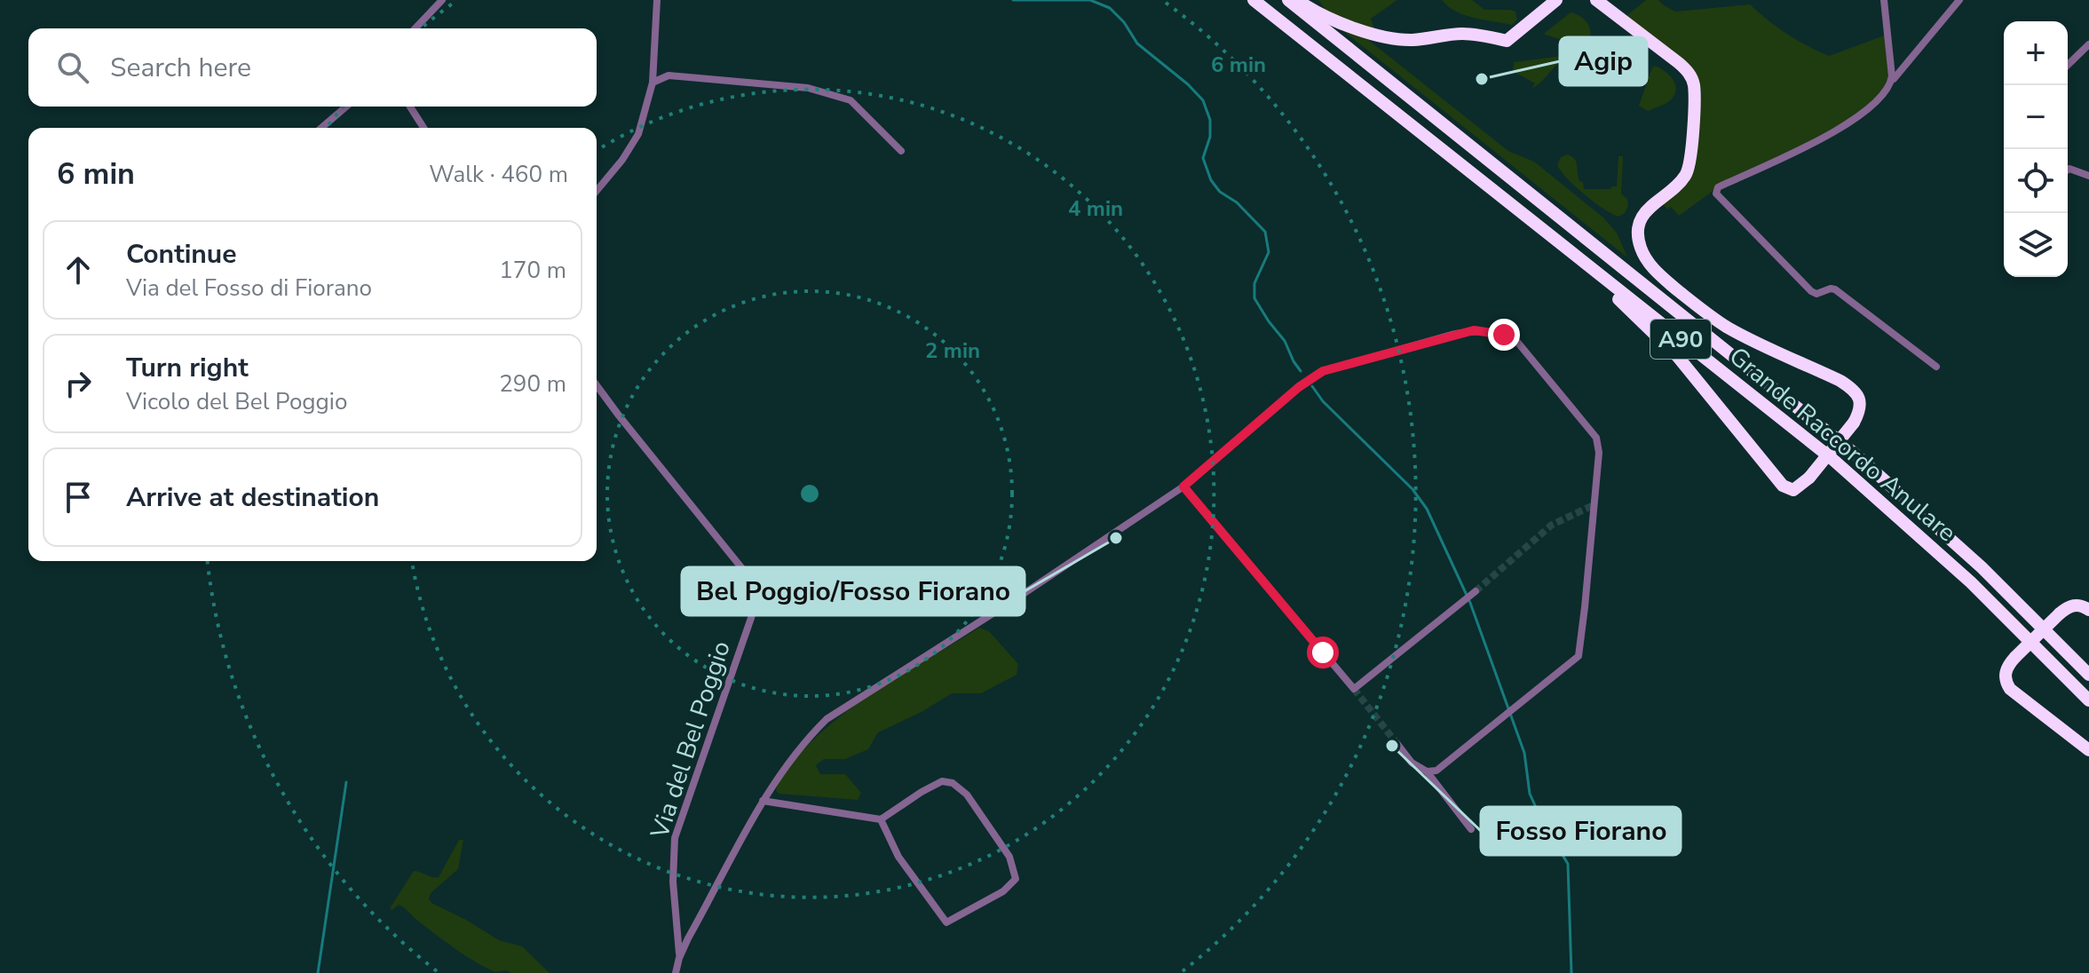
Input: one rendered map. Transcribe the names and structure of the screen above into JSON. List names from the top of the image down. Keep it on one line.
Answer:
{"streets":{"highway":["A90","Grande Raccordo Anulare"],"street":["Via del Bel Poggio"]},"places":["Agip","Bel Poggio/Fosso Fiorano","Fosso Fiorano"],"page":{"map_buttons":["+","−"],"search":"Search here","heading":["6 min","Walk · 460 m"],"list":[["Continue","Via del Fosso di Fiorano","170 m"],["Turn right","Vicolo del Bel Poggio","290 m"],"Arrive at destination"]},"rings":["6 min","4 min","2 min"]}
